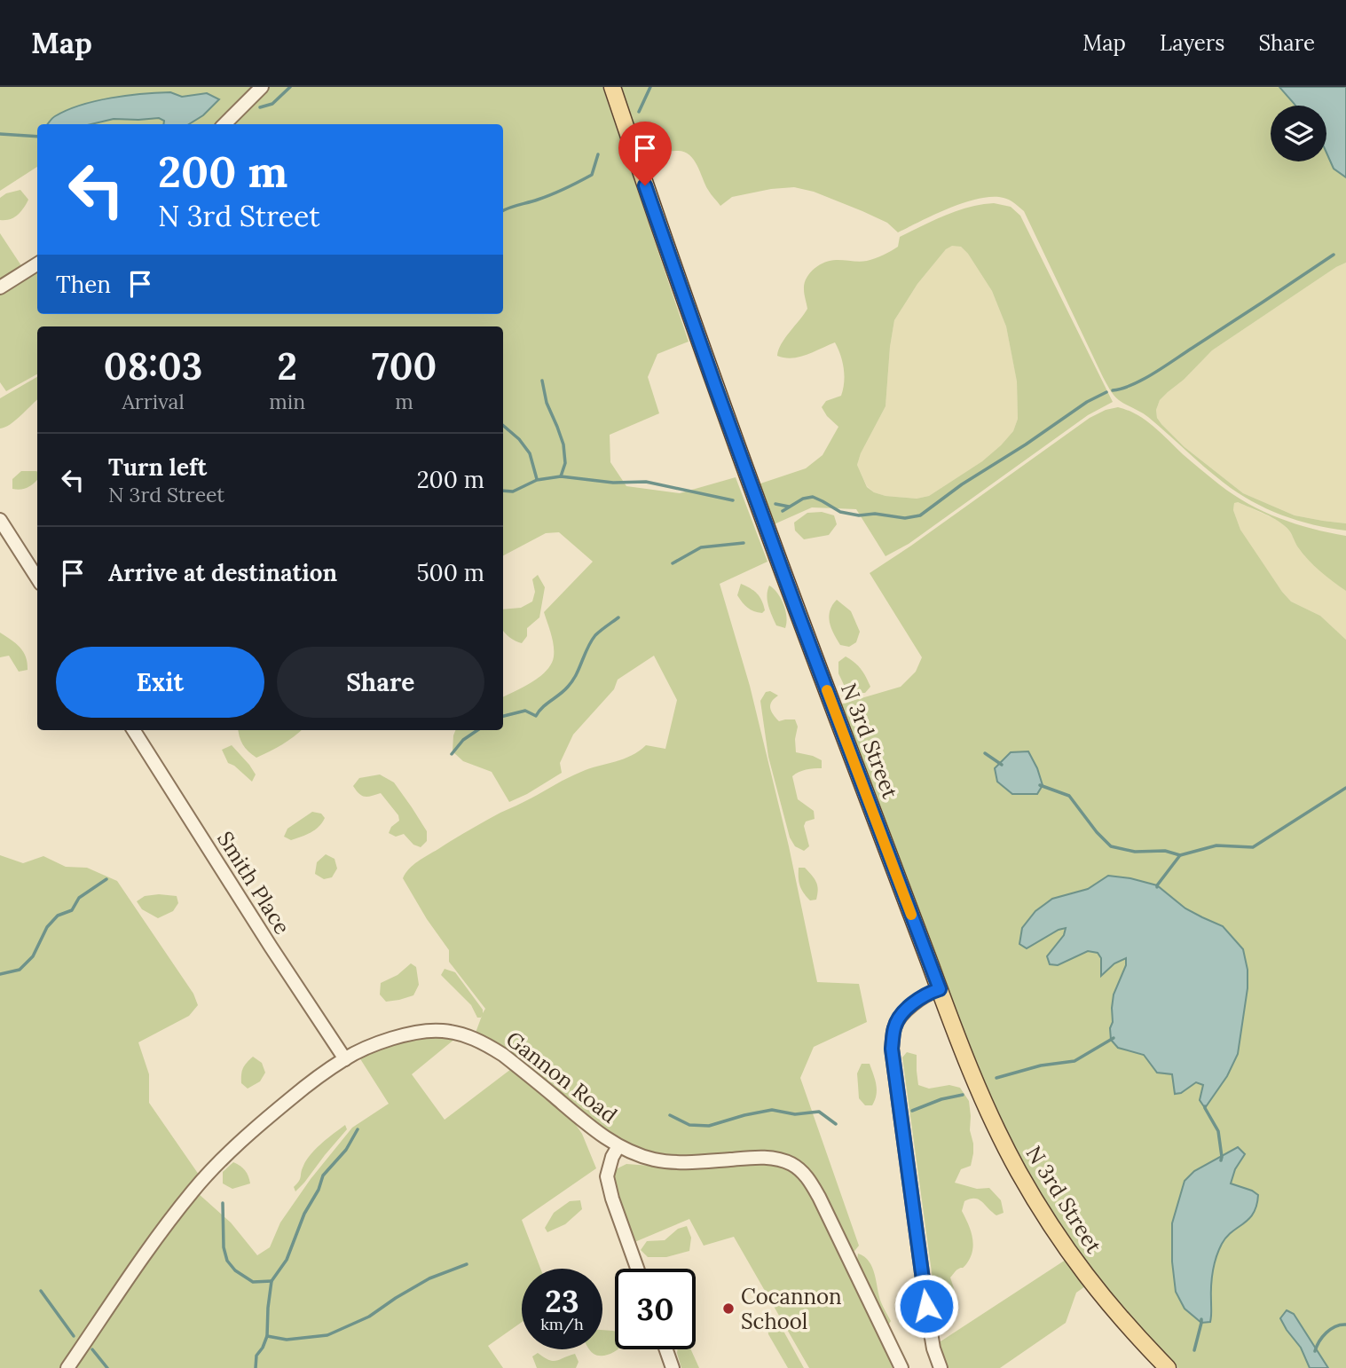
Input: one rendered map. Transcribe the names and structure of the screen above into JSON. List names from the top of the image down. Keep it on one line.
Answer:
{"streets":{"main road":["N 3rd Street"],"street":["Smith Place","Gannon Road"]},"crossings":[["Smith Place","Gannon Road"]],"places":["Cocannon School"],"page":{"header":"Map","nav":["Map","Layers","Share"],"turn":["200 m","N 3rd Street"],"then":"Then","eta":["08:03","Arrival","2","min","700","m"],"list":[{"name":"Turn left","note":"N 3rd Street","value":"200 m"},{"name":"Arrive at destination","value":"500 m"}],"buttons":["Exit","Share"],"speed":"23 km/h","limit":"30"}}
